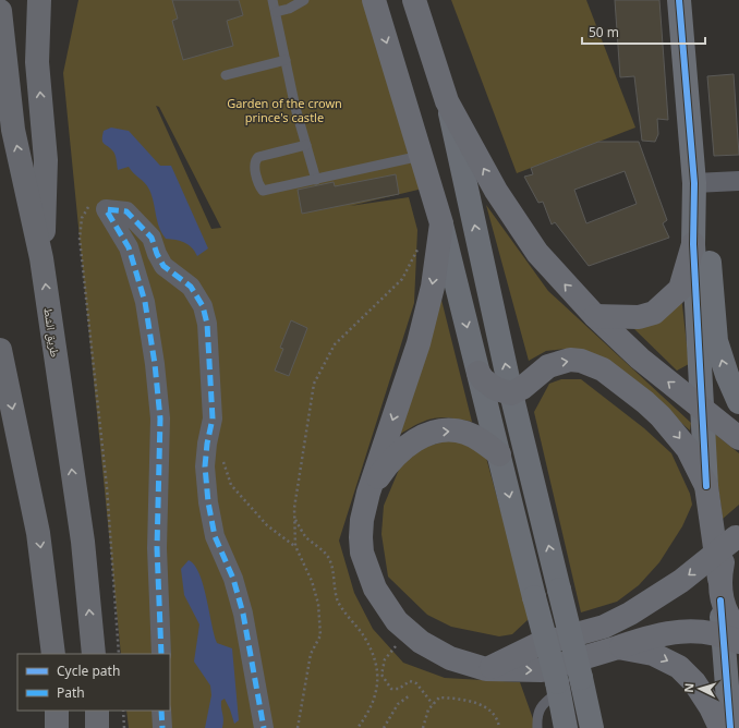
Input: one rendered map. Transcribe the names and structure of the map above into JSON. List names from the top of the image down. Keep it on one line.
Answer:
{"streets":{"highway":["طريق الشط"]},"parks":["Garden of the crown prince's castle"],"legend":["Cycle path","Path"],"scale_bar":"50 m","north":"left"}
